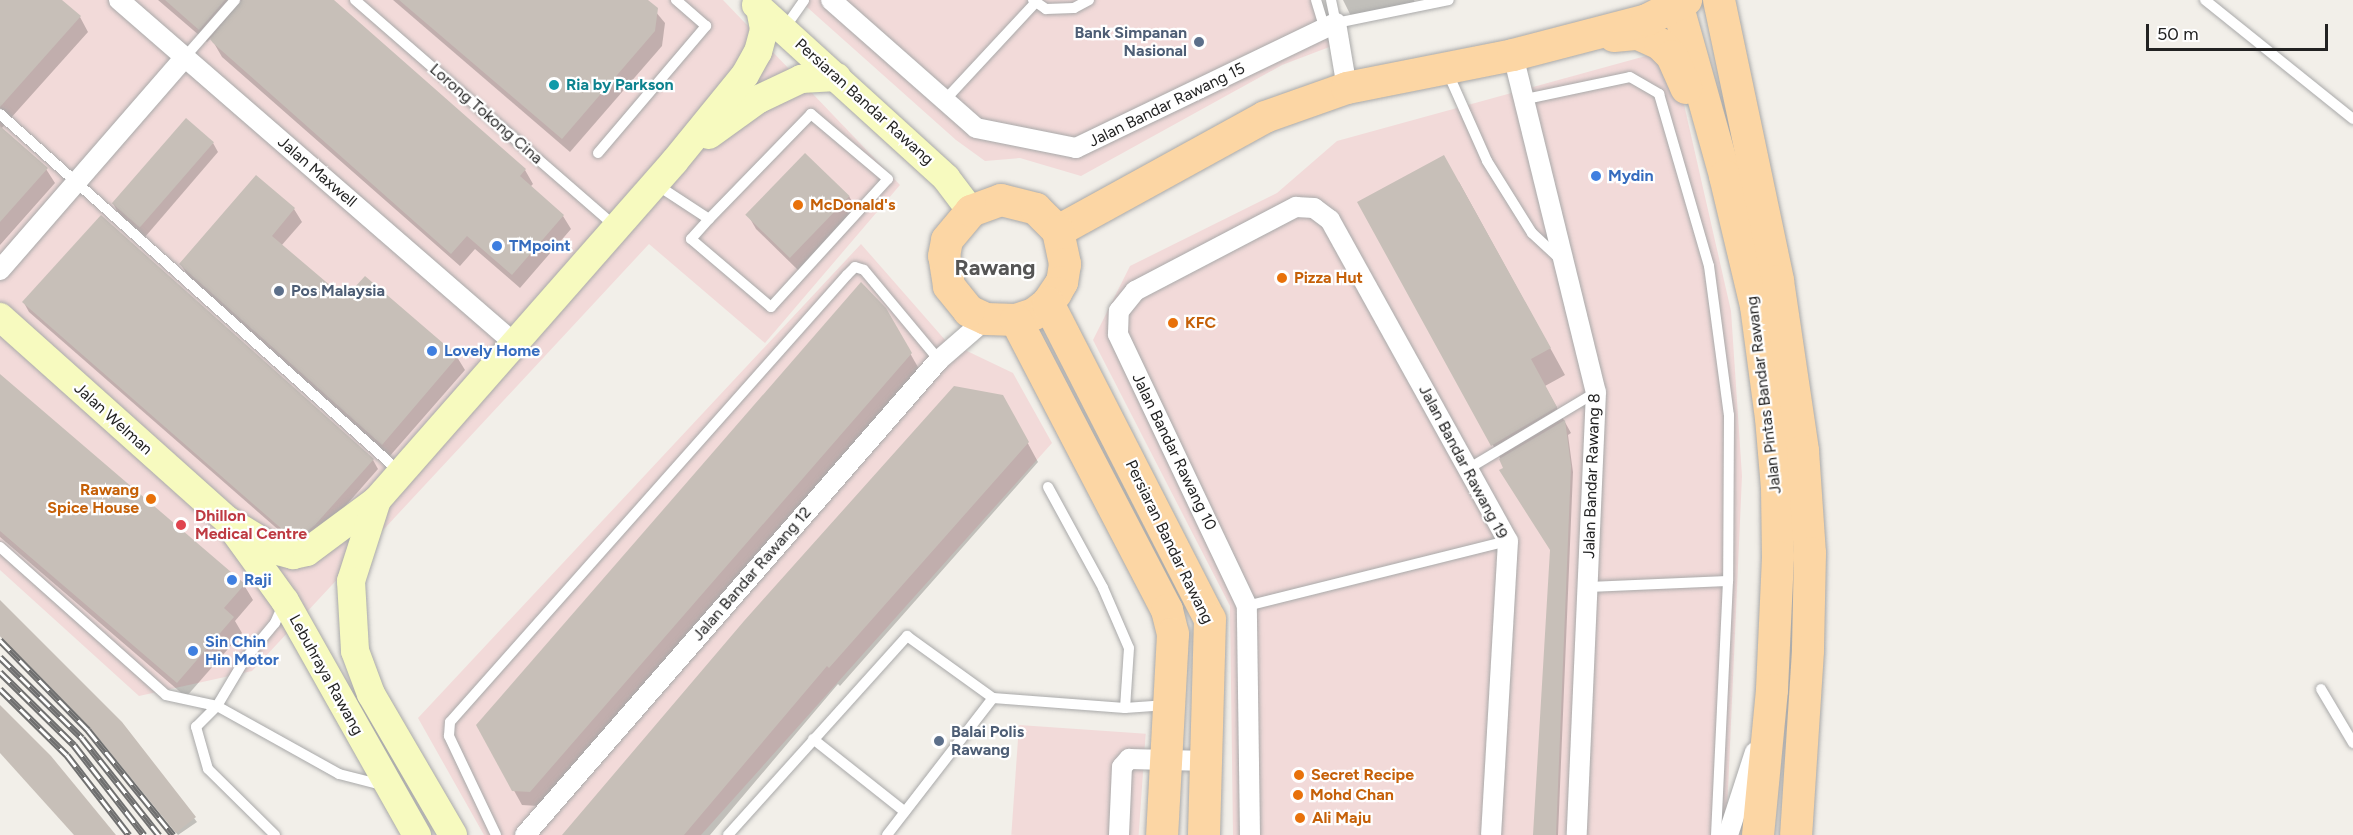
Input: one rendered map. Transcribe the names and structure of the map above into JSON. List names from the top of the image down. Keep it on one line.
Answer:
{"streets":{"main road":["Persiaran Bandar Rawang","Jalan Pintas Bandar Rawang"],"street":["Jalan Bandar Rawang 15","Jalan Maxwell","Jalan Welman","Jalan Bandar Rawang 10","Jalan Bandar Rawang 19","Jalan Bandar Rawang 8","Jalan Bandar Rawang 12","Lebuhraya Rawang"],"lane":["Lorong Tokong Cina"]},"crossings":[["Persiaran Bandar Rawang","Jalan Bandar Rawang 12"],["Jalan Welman","Lebuhraya Rawang"],["Jalan Bandar Rawang 10","Jalan Bandar Rawang 19"]],"districts":["Rawang"],"places":["Bank Simpanan Nasional","Ria by Parkson","Mydin","McDonald's","TMpoint","Pizza Hut","Pos Malaysia","KFC","Lovely Home","Rawang Spice House","Dhillon Medical Centre","Raji","Sin Chin Hin Motor","Balai Polis Rawang","Secret Recipe","Mohd Chan","Ali Maju"],"scale_bar":"50 m"}
